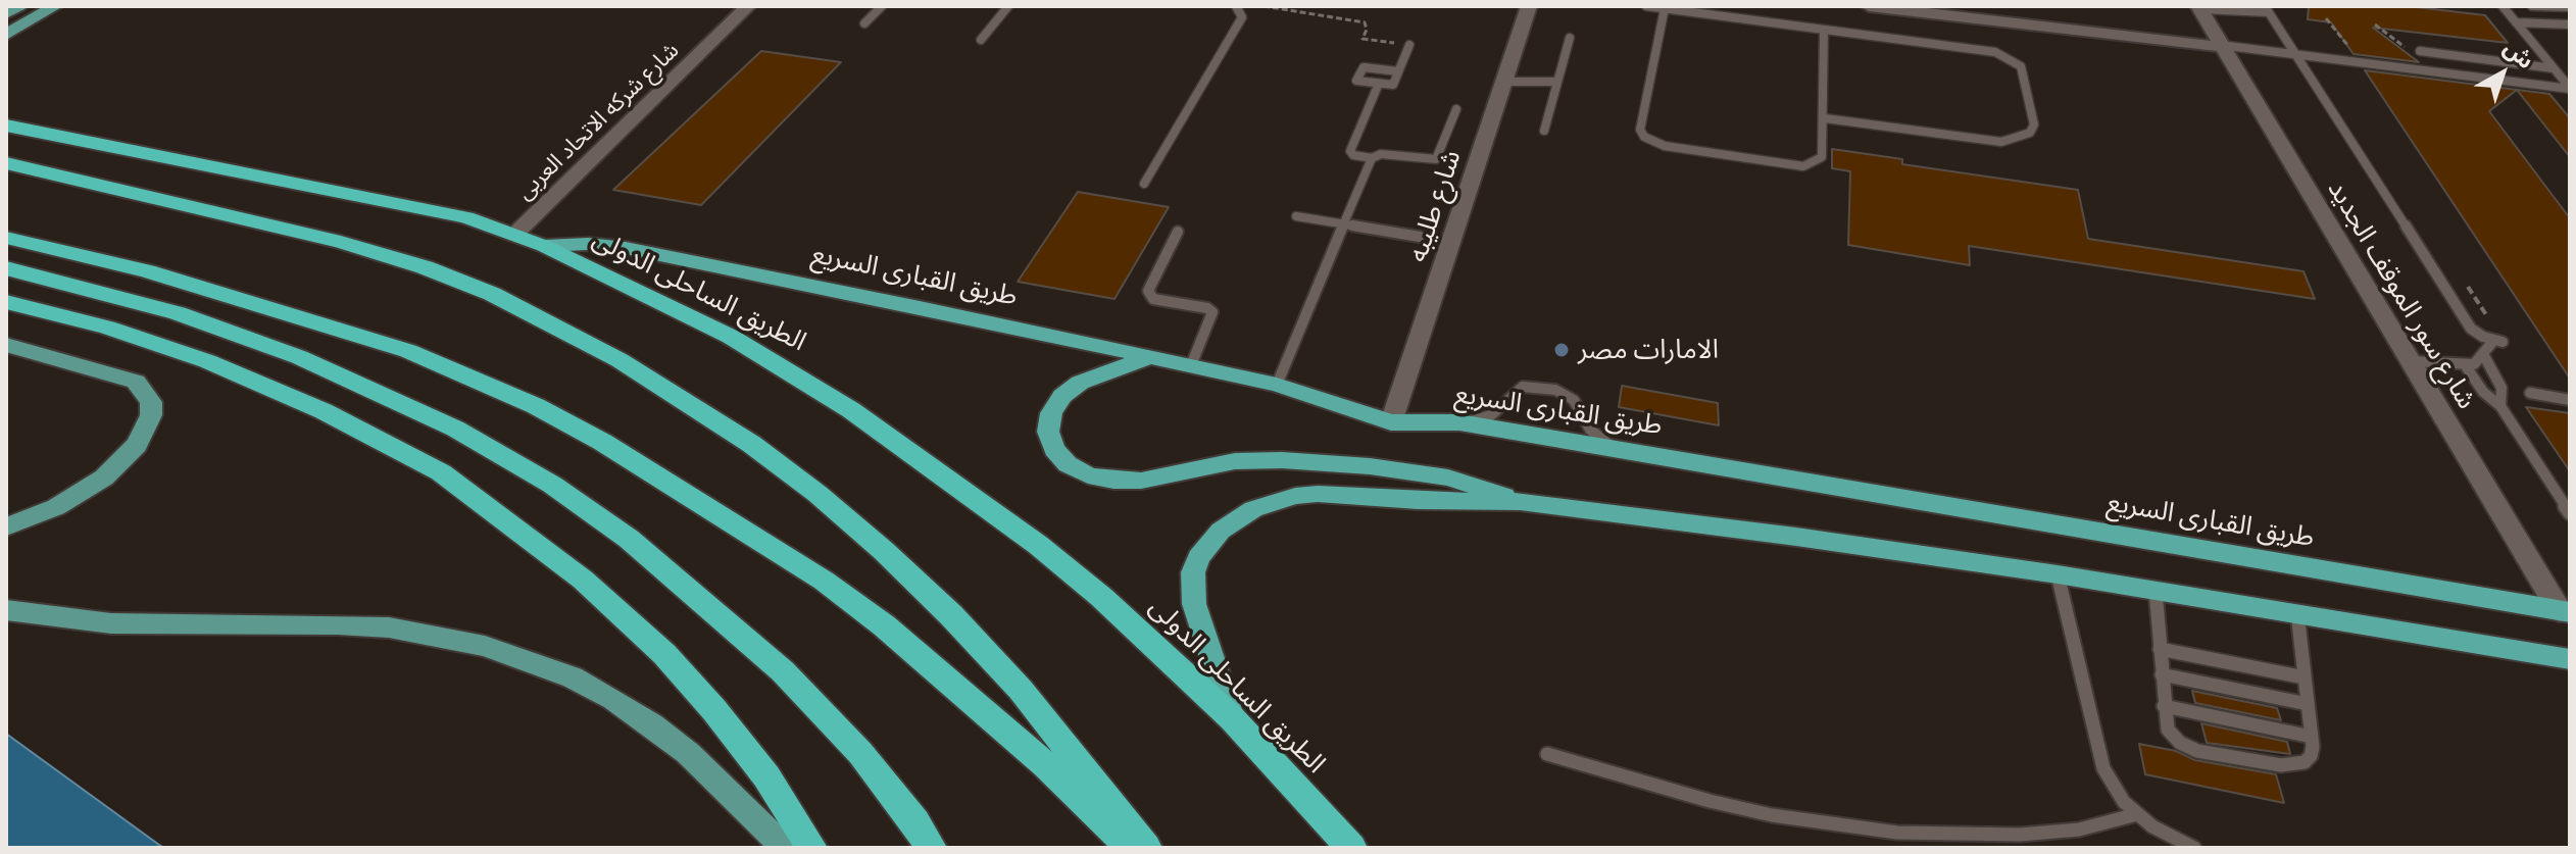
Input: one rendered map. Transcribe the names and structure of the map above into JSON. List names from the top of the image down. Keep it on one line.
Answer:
{"streets":{"highway":["طريق القبارى السريع","الطريق الساحلى الدولى"],"street":["شارع شركه الاتحاد العربى","شارع طليبه","شارع سور الموقف الجديد"]},"crossings":[["شارع شركه الاتحاد العربى","الطريق الساحلى الدولى"],["شارع طليبه","طريق القبارى السريع"],["طريق القبارى السريع","الطريق الساحلى الدولى"],["طريق القبارى السريع","شارع سور الموقف الجديد"]],"places":["الامارات مصر"],"north":"top right"}
